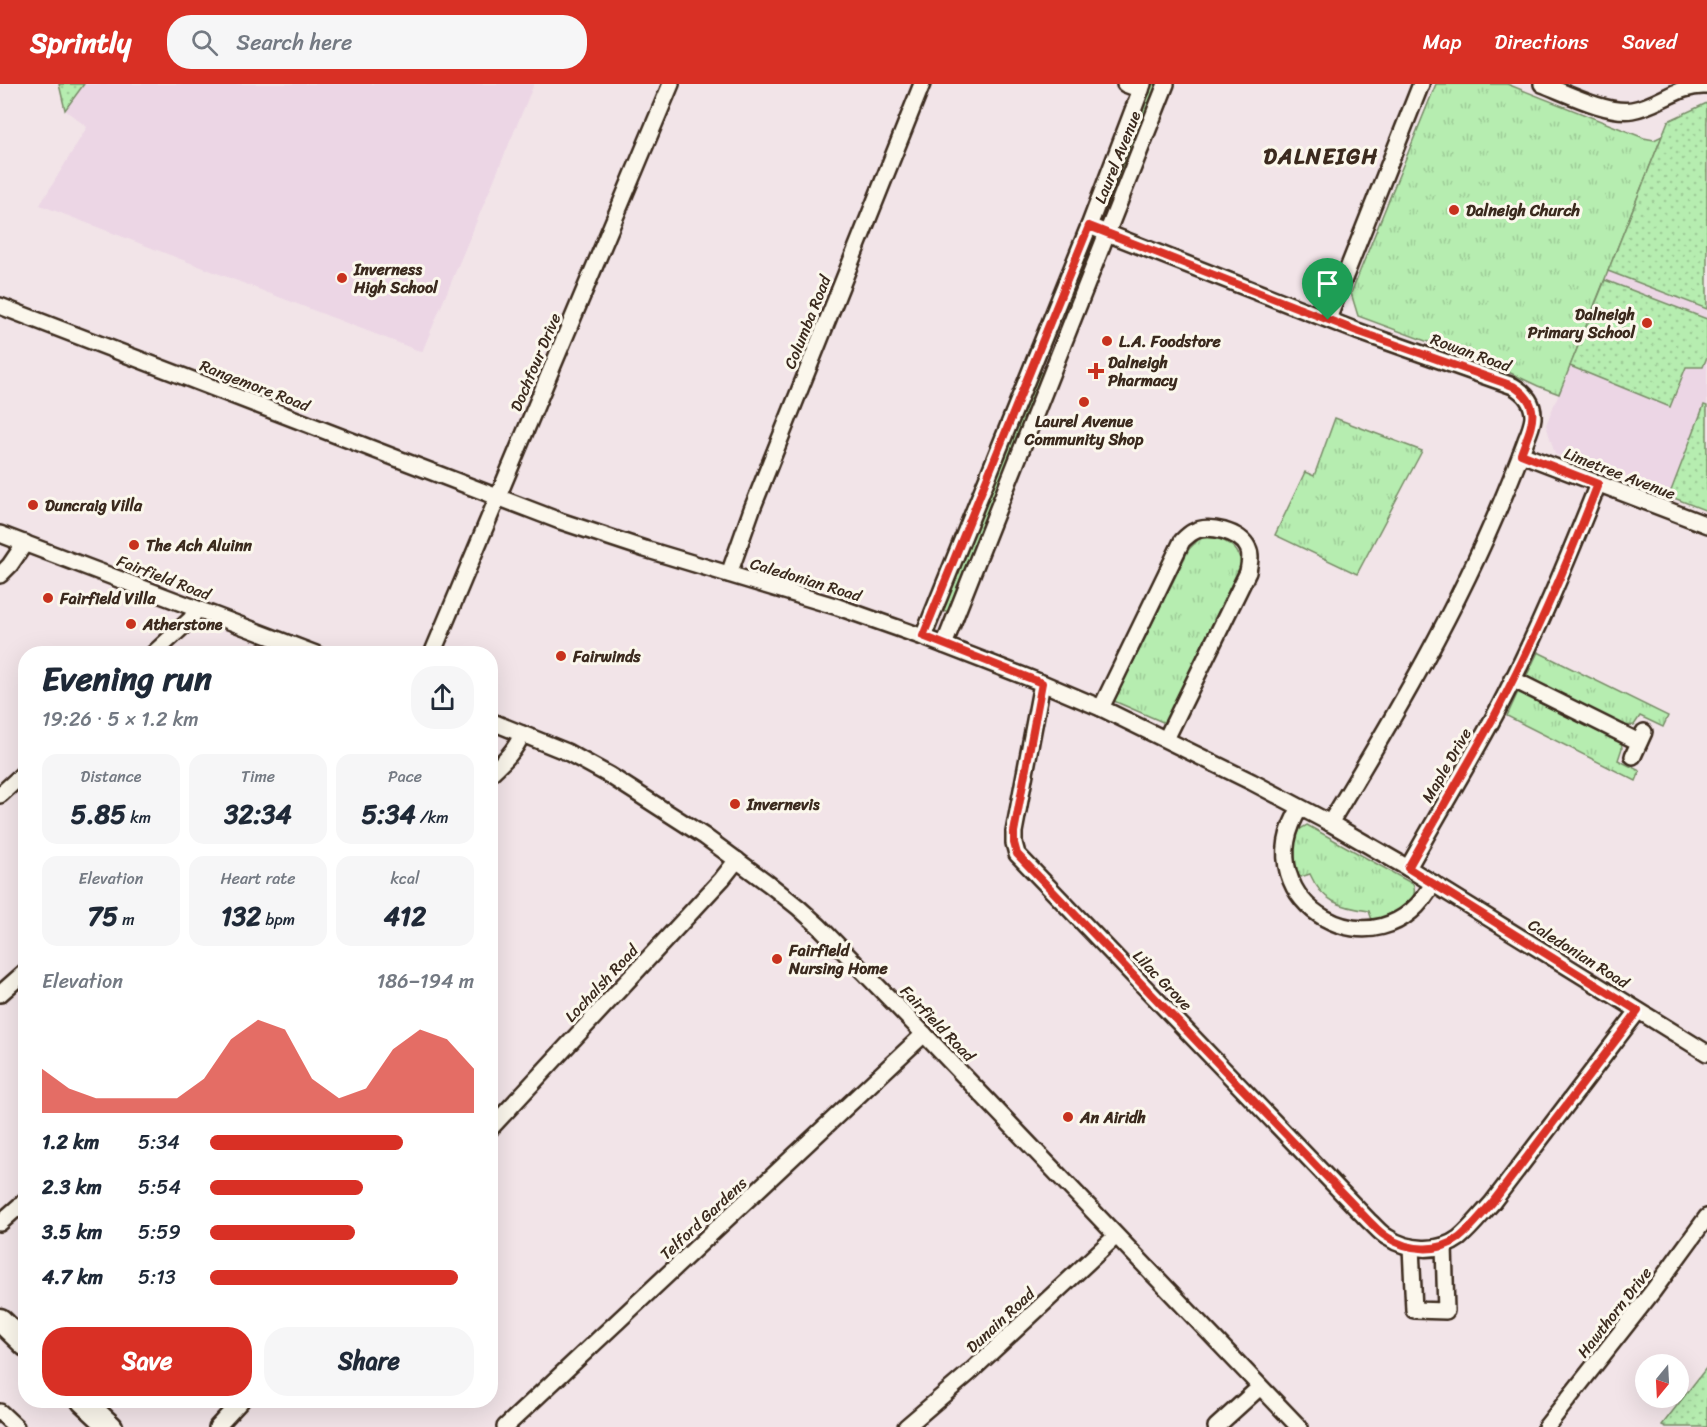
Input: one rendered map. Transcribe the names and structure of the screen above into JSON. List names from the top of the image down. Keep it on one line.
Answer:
{"streets":{"street":["Laurel Avenue","Columba Road","Rowan Road","Dochfour Drive","Rangemore Road","Limetree Avenue","Fairfield Road","Caledonian Road","Maple Drive","Lilac Grove","Lochalsh Road","Telford Gardens","Hawthorn Drive","Dunain Road"]},"crossings":[["Laurel Avenue","Rowan Road"],["Laurel Avenue","Caledonian Road"],["Columba Road","Caledonian Road"],["Rowan Road","Limetree Avenue"],["Rowan Road","Caledonian Road"],["Dochfour Drive","Rangemore Road"],["Dochfour Drive","Caledonian Road"],["Rangemore Road","Caledonian Road"],["Limetree Avenue","Maple Drive"],["Fairfield Road","Lochalsh Road"],["Fairfield Road","Telford Gardens"],["Fairfield Road","Dunain Road"],["Caledonian Road","Maple Drive"],["Caledonian Road","Lilac Grove"]],"districts":["DALNEIGH"],"places":{"other":["Dalneigh Church","Inverness High School","Dalneigh Primary School","L.A. Foodstore","Laurel Avenue Community Shop","Duncraig Villa","The Ach Aluinn","Fairfield Villa","Atherstone","Fairwinds","Invernevis","Fairfield Nursing Home","An Airidh"],"health":["Dalneigh Pharmacy"]},"north":"bottom","page":{"header":"Sprintly","search":"Search here","nav":["Map","Directions","Saved"],"heading":["Evening run","19:26 · 5 × 1.2 km"],"stats":[["Distance","5.85 km"],["Time","32:34"],["Pace","5:34 /km"],["Elevation","75 m"],["Heart rate","132 bpm"],["kcal","412"]],"chart":["Elevation","186–194 m"],"list":[{"name":"1.2 km","note":"5:34"},{"name":"2.3 km","note":"5:54"},{"name":"3.5 km","note":"5:59"},{"name":"4.7 km","note":"5:13"}],"buttons":["Save","Share"]}}
